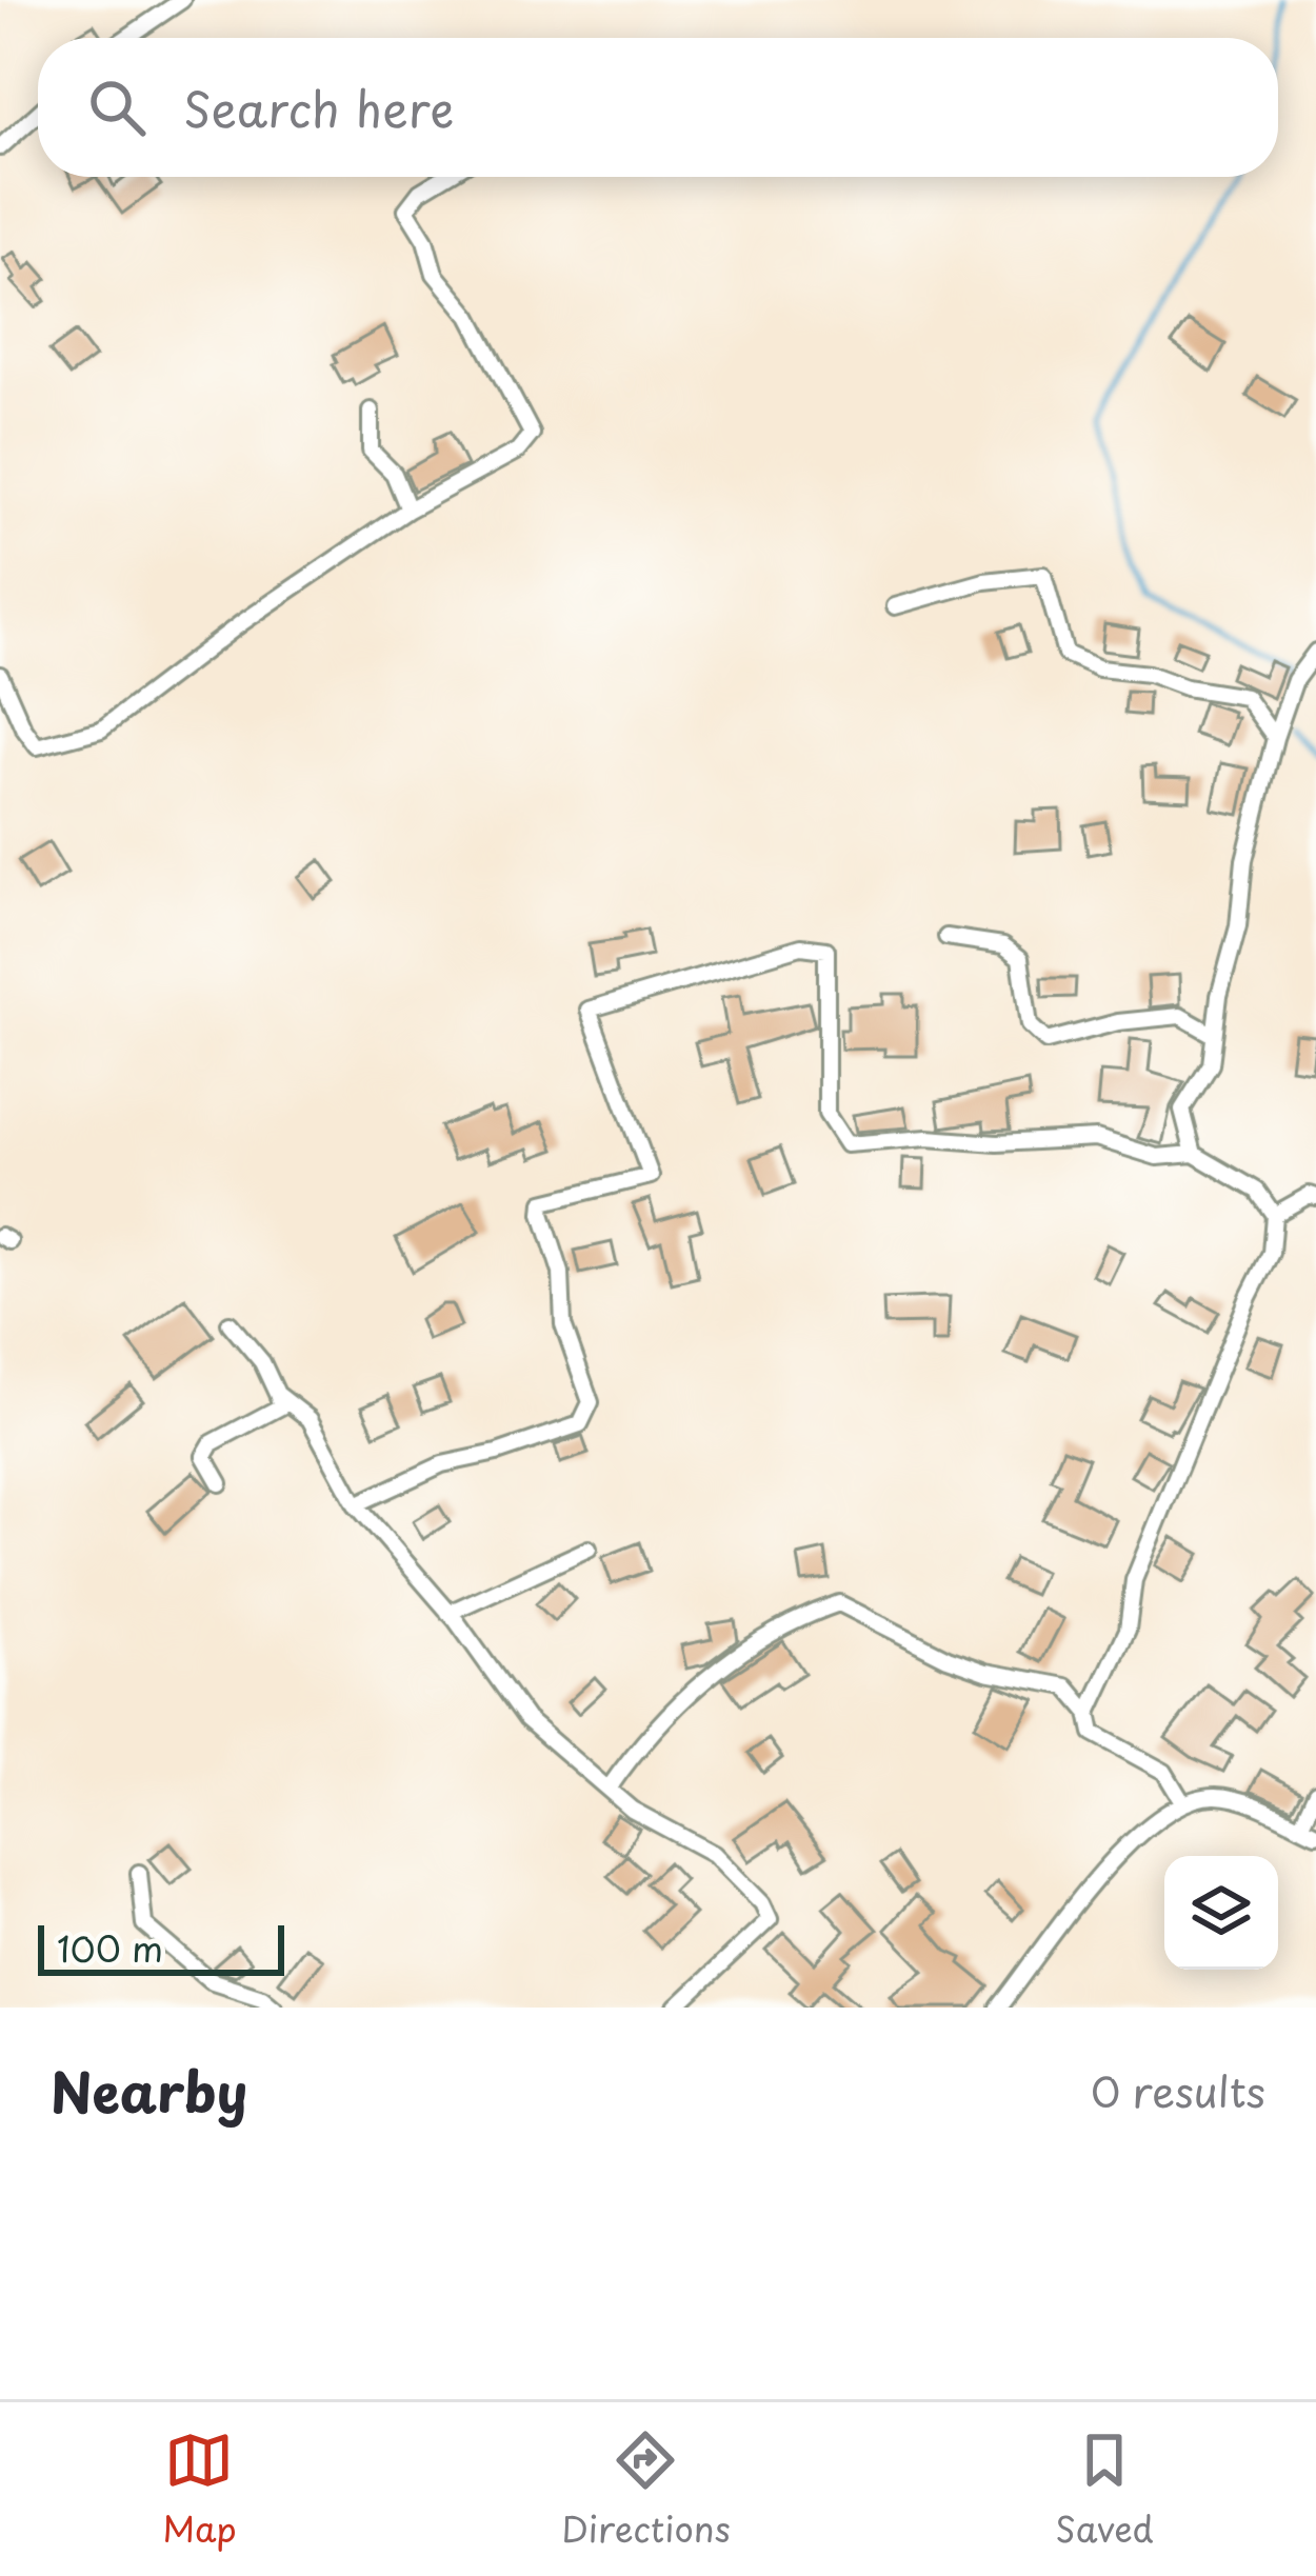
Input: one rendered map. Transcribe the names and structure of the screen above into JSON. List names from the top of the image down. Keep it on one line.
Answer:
{"scale_bar":"100 m","page":{"search":"Search here","scale":"100 m","heading":["Nearby","0 results"],"nav":["Map","Directions","Saved"]}}
